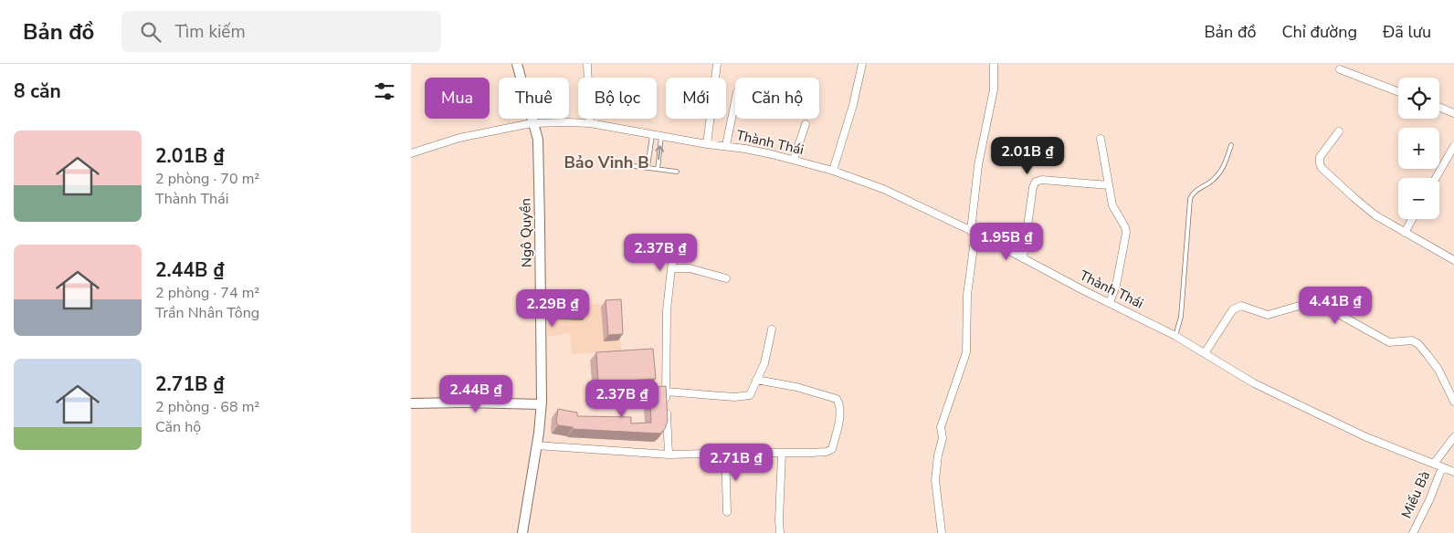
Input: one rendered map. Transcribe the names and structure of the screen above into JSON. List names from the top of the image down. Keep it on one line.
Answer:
{"streets":{"street":["Thành Thái","Ngô Quyền","Miếu Bà"]},"crossings":[["Thành Thái","Ngô Quyền"],["Thành Thái","Miếu Bà"]],"districts":["Bảo Vinh B"],"page":{"header":"Bản đồ","search":"Tìm kiếm","nav":["Bản đồ","Chỉ đường","Đã lưu"],"heading":"8 căn","map_buttons":["+","−"],"chip":["Mua","Thuê","Bộ lọc","Mới","Căn hộ"],"list":[{"name":"2.01B ₫","note":"2 phòng · 70 m² · Thành Thái"},{"name":"2.44B ₫","note":"2 phòng · 74 m² · Trần Nhân Tông"},{"name":"2.71B ₫","note":"2 phòng · 68 m² · Căn hộ"}],"price":["2.01B ₫","1.95B ₫","2.37B ₫","4.41B ₫","2.29B ₫","2.44B ₫","2.37B ₫","2.71B ₫"]}}
